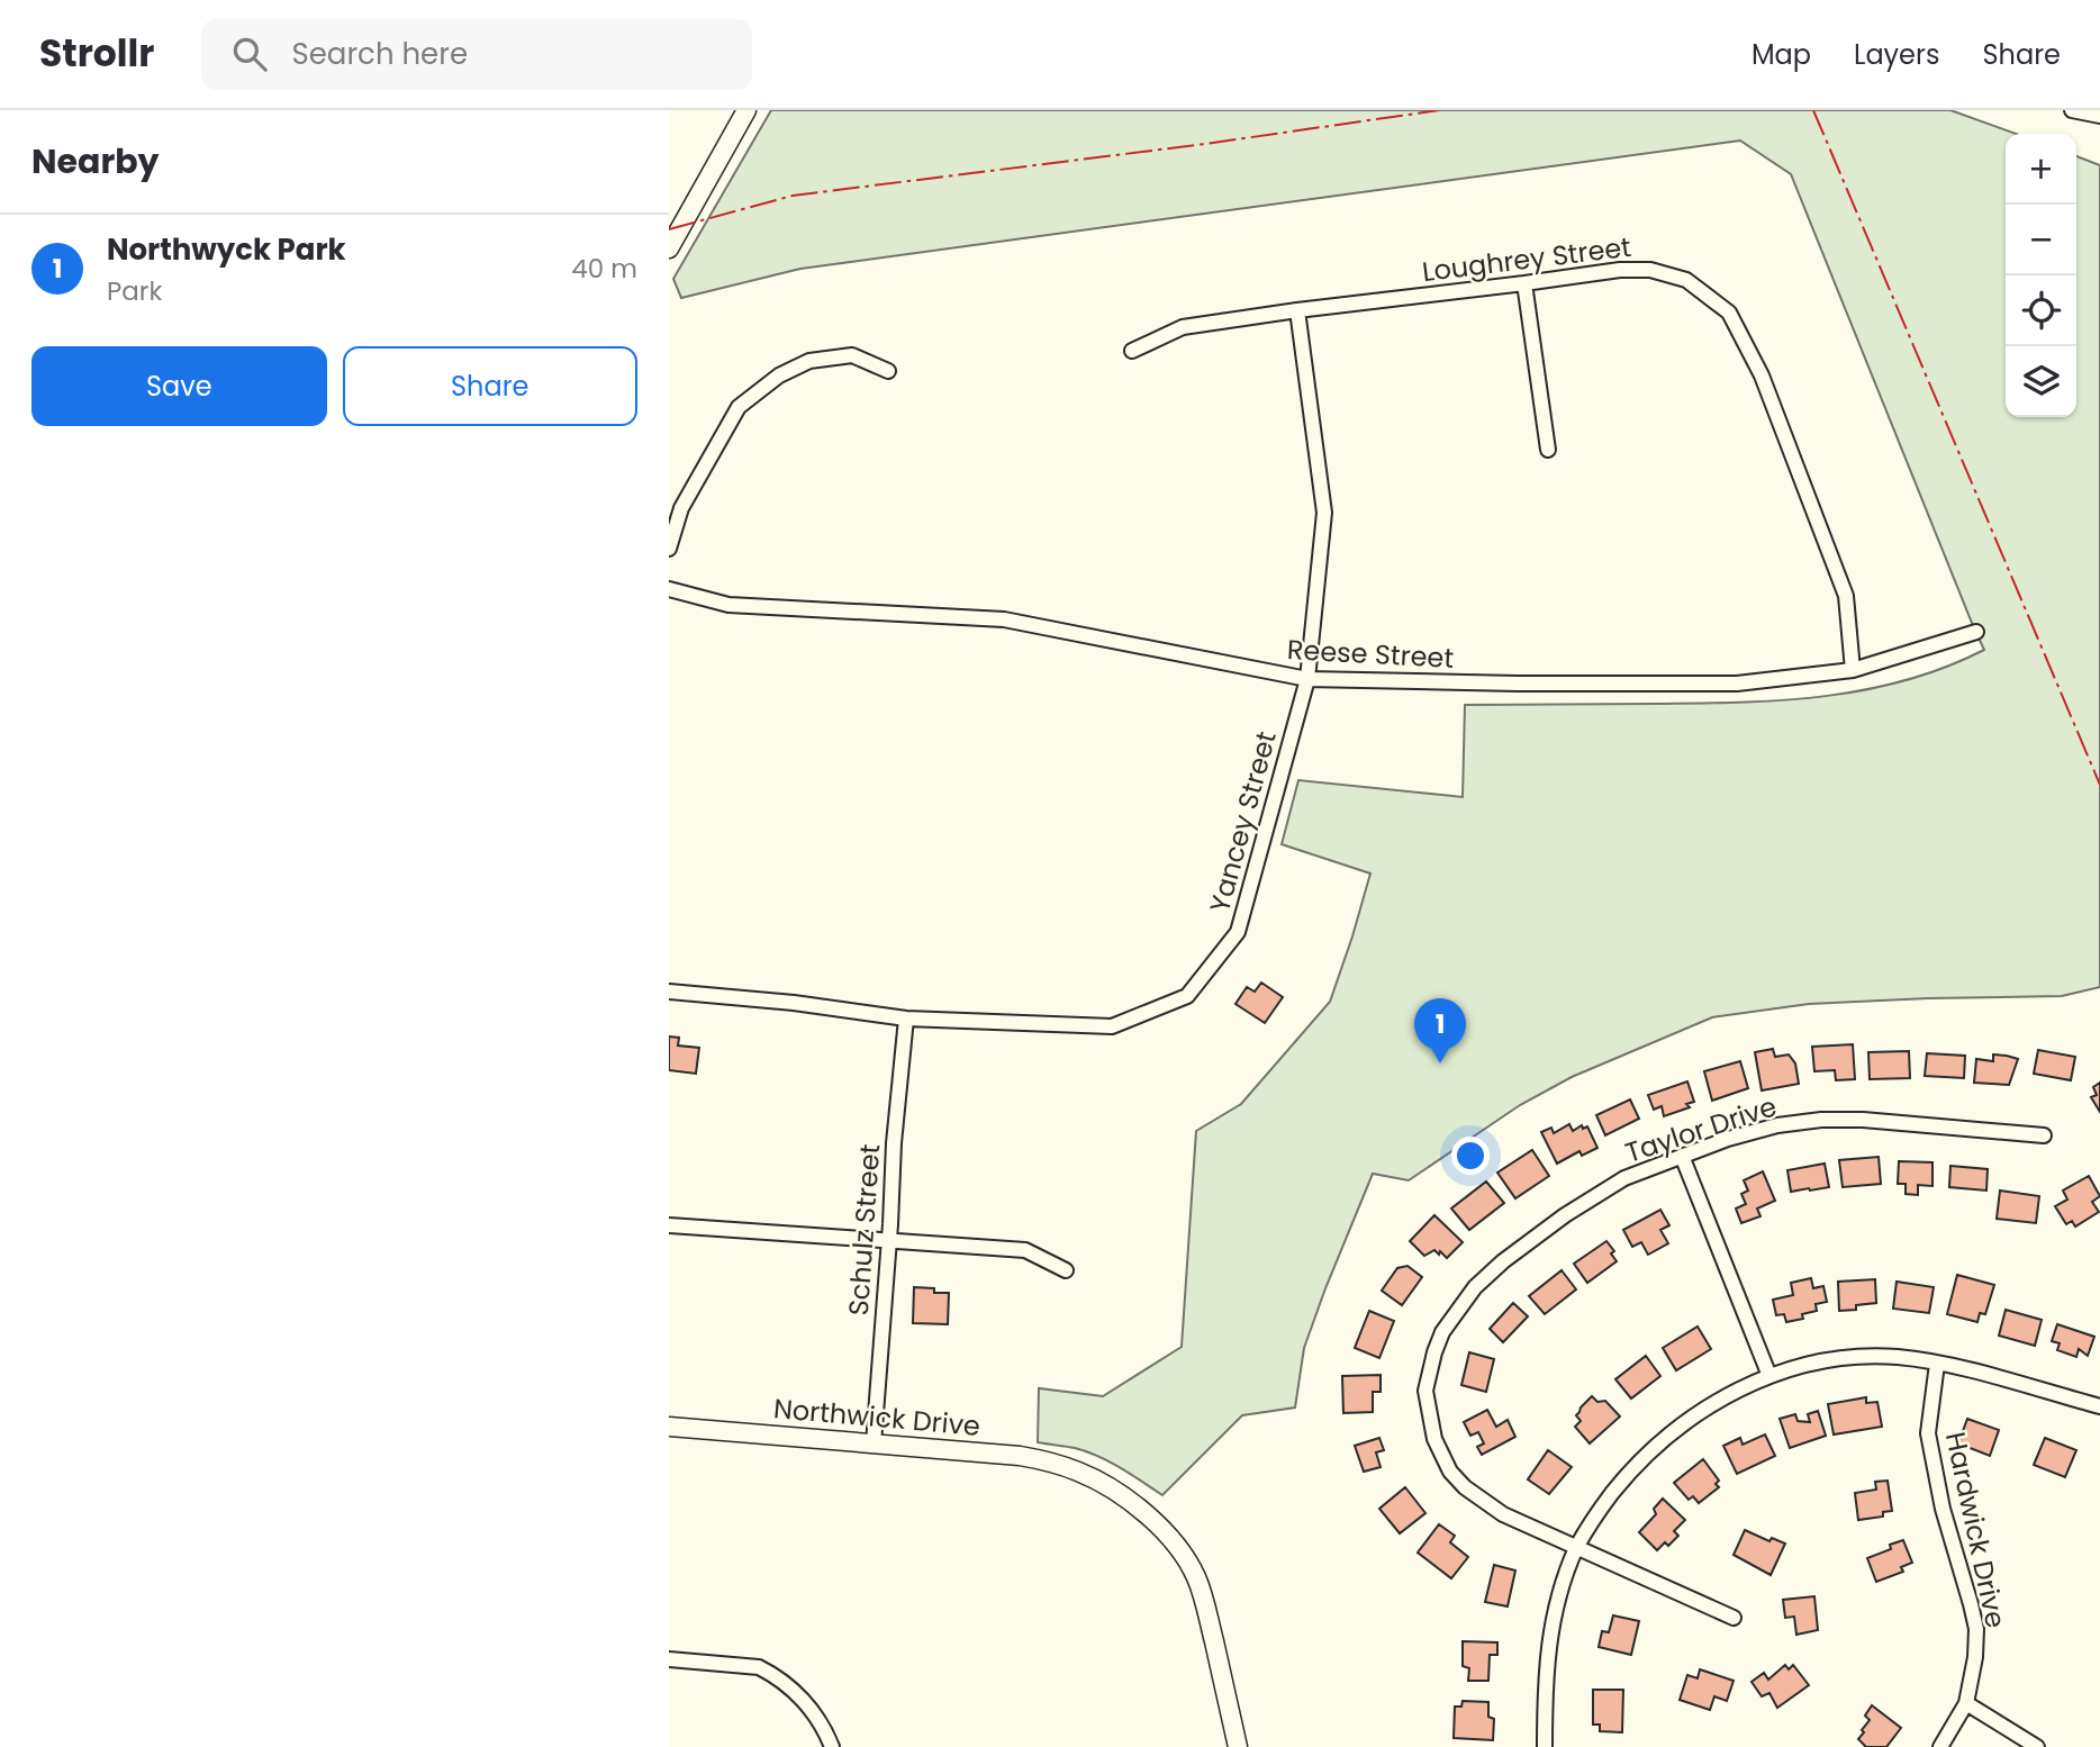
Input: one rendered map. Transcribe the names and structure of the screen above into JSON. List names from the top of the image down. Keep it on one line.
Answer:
{"streets":{"street":["Loughrey Street","Reese Street","Yancey Street","Taylor Drive","Schulz Street","Northwick Drive","Hardwick Drive"]},"crossings":[["Loughrey Street","Reese Street"],["Loughrey Street","Yancey Street"],["Reese Street","Yancey Street"],["Yancey Street","Schulz Street"],["Schulz Street","Northwick Drive"]],"page":{"header":"Strollr","search":"Search here","nav":["Map","Layers","Share"],"heading":"Nearby","map_buttons":["+","−"],"list":[{"mark":"1","name":"Northwyck Park","note":"Park","value":"40 m"}],"buttons":["Save","Share"],"pins":"1"}}
